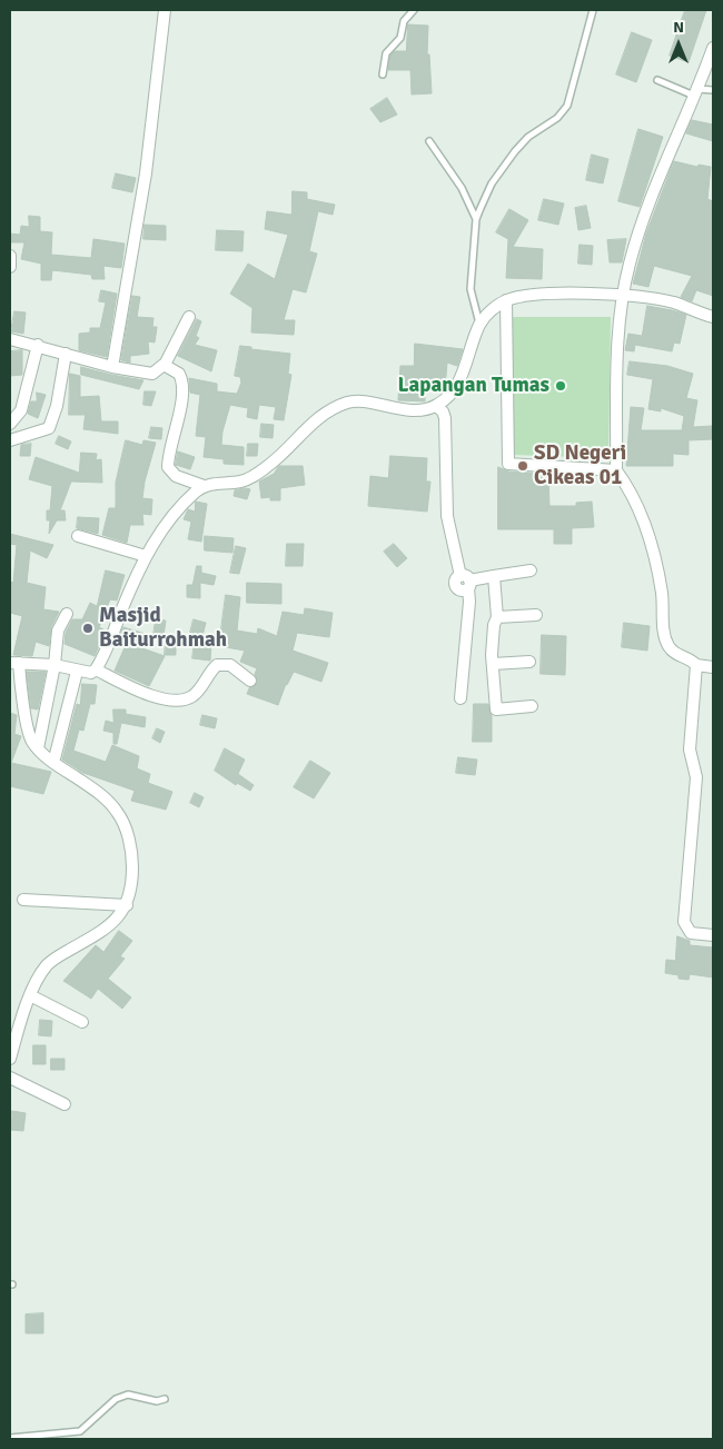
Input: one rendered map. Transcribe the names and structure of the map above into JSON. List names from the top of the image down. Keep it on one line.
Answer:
{"places":["Lapangan Tumas","SD Negeri Cikeas 01","Masjid Baiturrohmah"],"north":"top"}
